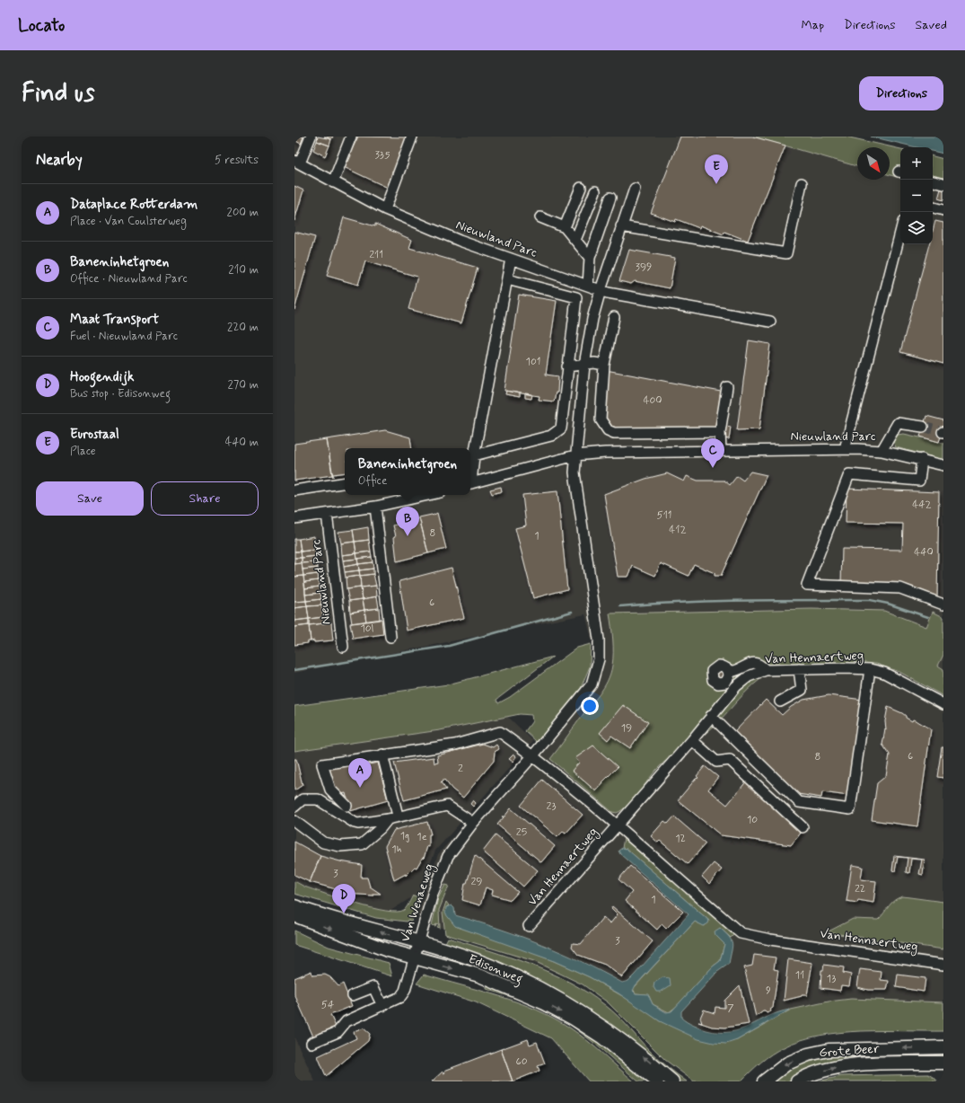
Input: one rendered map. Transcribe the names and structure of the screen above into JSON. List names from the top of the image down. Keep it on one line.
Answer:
{"streets":{"main road":["Edisonweg","Grote Beer"],"street":["Nieuwland Parc","Van Hennaertweg","Van Wenaeweg"]},"crossings":[["Nieuwland Parc","Van Wenaeweg"],["Van Hennaertweg","Van Wenaeweg"],["Van Wenaeweg","Edisonweg"]],"house_numbers":["335","211","399","101","400","442","511","412","8","1","440","6","10l","19","6","8","2","23","10","25","1g","1e","12","1h","3","29","22","1","3","11","13","9","54","7","60"],"north":"bottom right","page":{"header":"Locato","nav":["Map","Directions","Saved"],"buttons":["Directions",["Save","Share"]],"title":"Find us","heading":["Nearby","5 results"],"map_buttons":["+","−"],"pins":["E","C","B","A","D"],"list":[{"mark":"A","name":"Dataplace Rotterdam","note":"Place · Van Coulsterweg","value":"200 m"},{"mark":"B","name":"Baneninhetgroen","note":"Office · Nieuwland Parc","value":"210 m"},{"mark":"C","name":"Maat Transport","note":"Fuel · Nieuwland Parc","value":"220 m"},{"mark":"D","name":"Hoogendijk","note":"Bus stop · Edisonweg","value":"270 m"},{"mark":"E","name":"Eurostaal","note":"Place","value":"440 m"}],"popup":["Baneninhetgroen","Office"]}}
